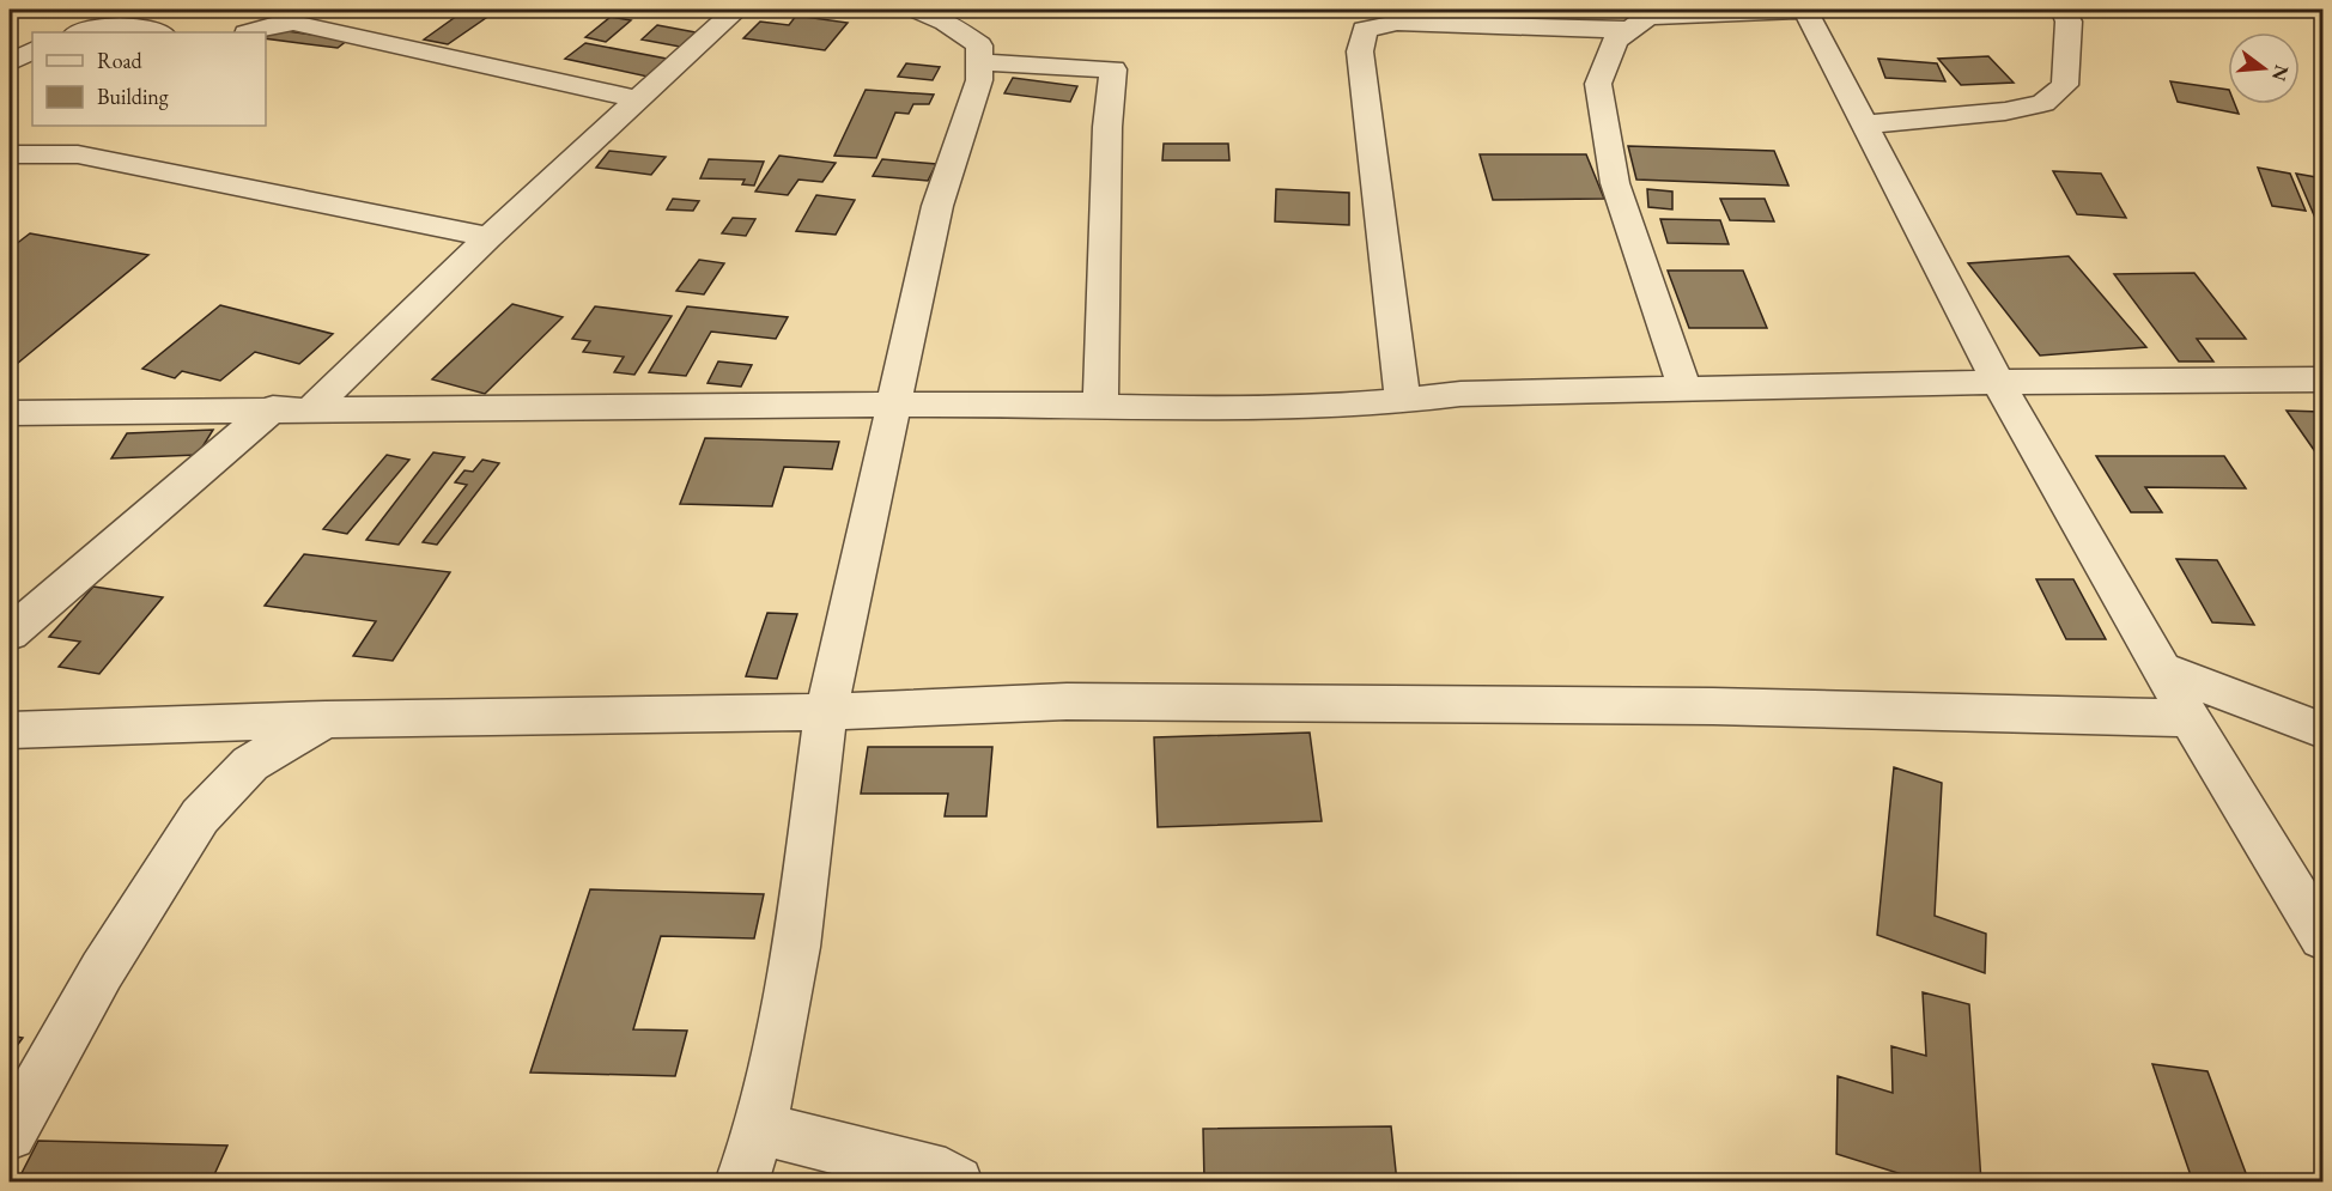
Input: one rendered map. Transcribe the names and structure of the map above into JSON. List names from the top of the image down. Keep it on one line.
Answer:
{"legend":["Road","Building"],"north":"right"}
